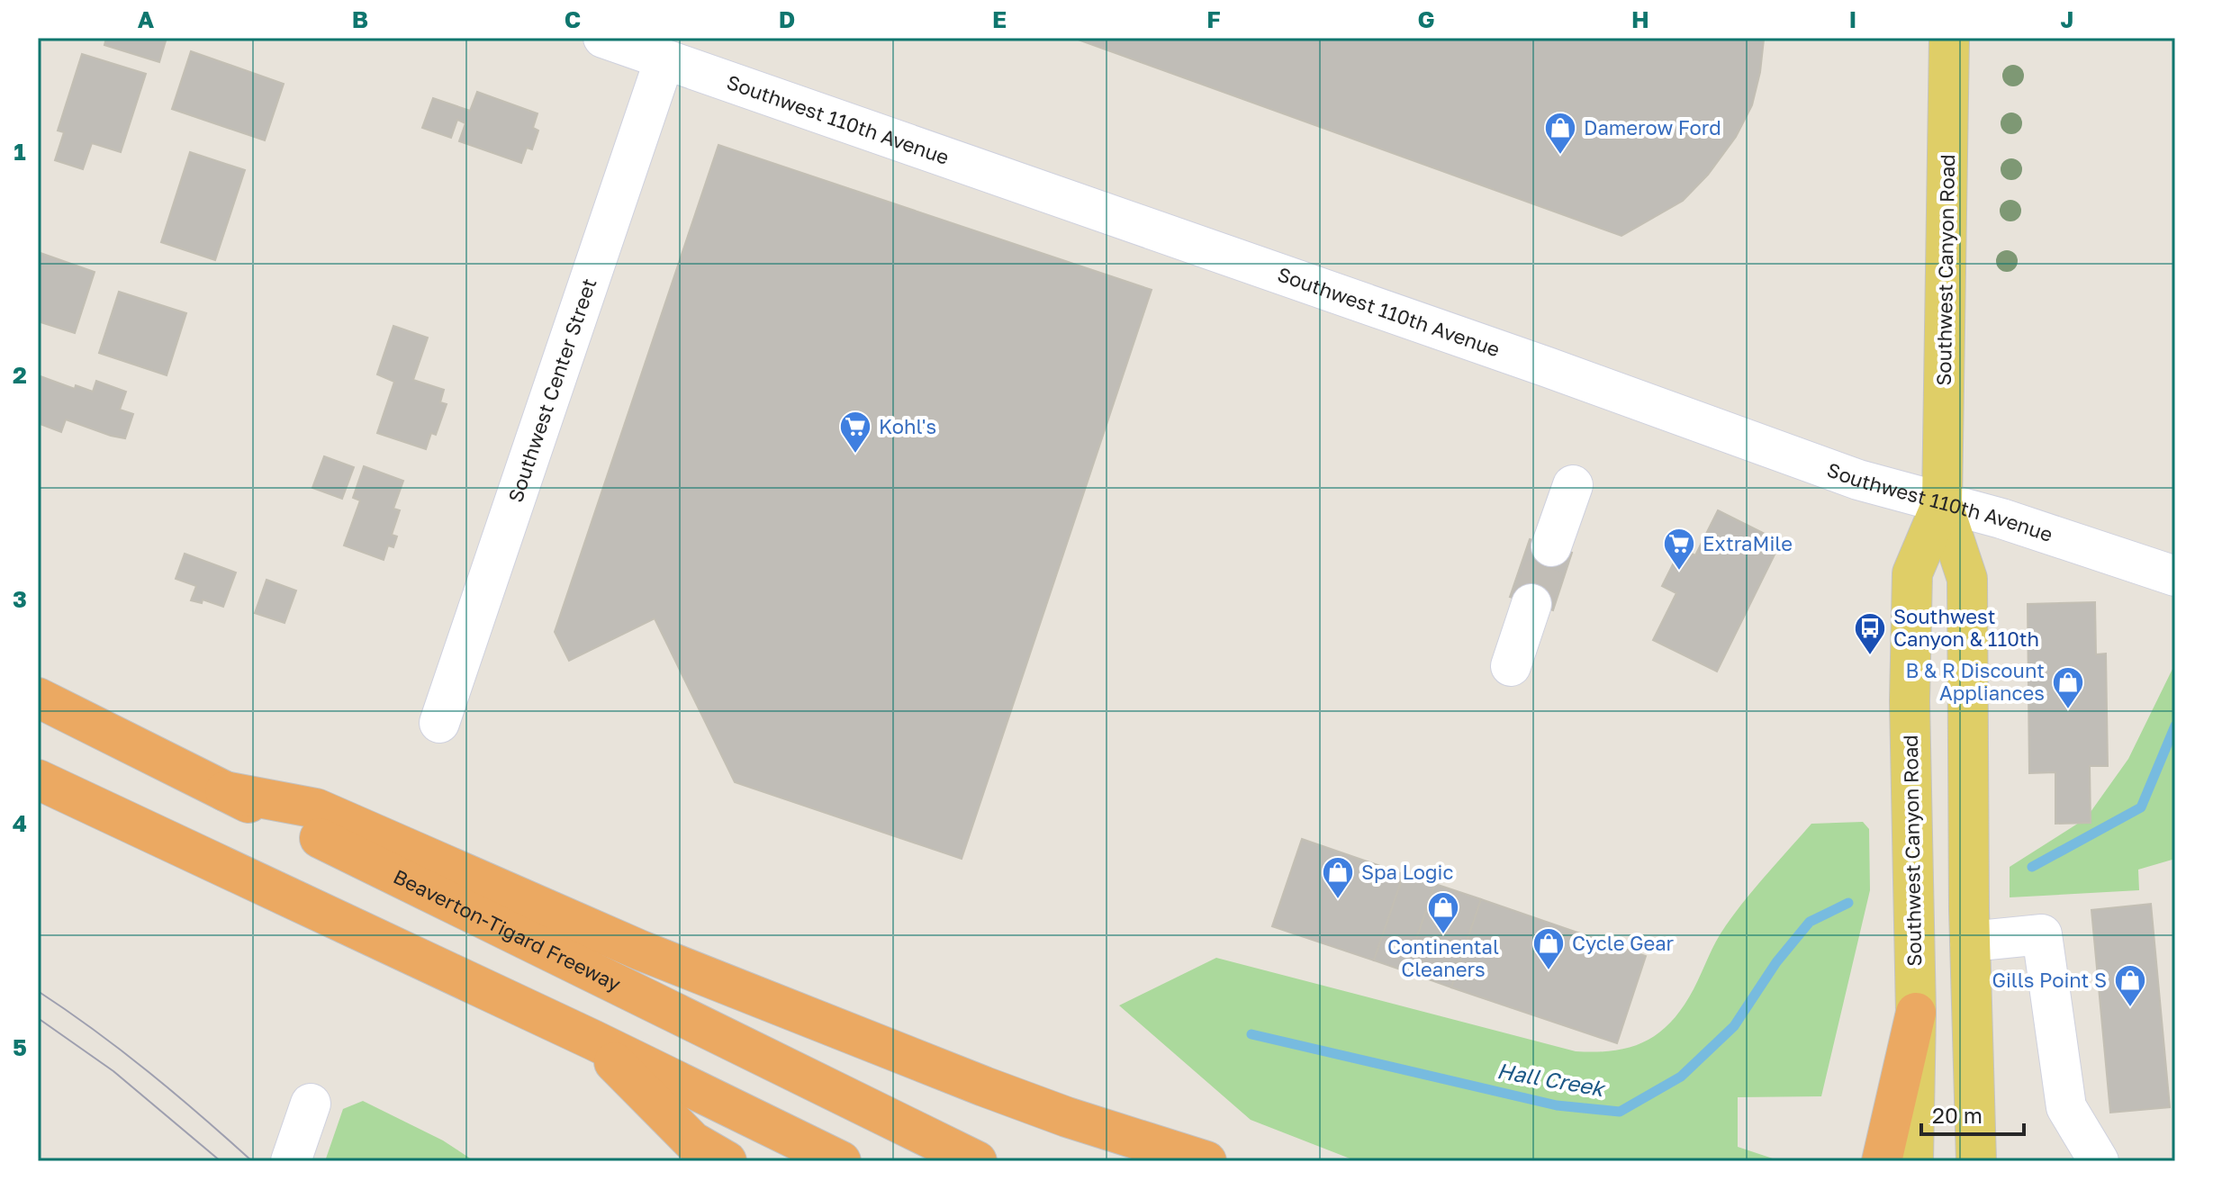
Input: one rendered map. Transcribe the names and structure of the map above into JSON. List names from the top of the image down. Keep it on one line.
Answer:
{"streets":{"highway":["Beaverton-Tigard Freeway"],"main road":["Southwest Canyon Road"],"street":["Southwest 110th Avenue","Southwest Center Street"]},"crossings":[["Southwest 110th Avenue","Southwest Canyon Road"],["Southwest 110th Avenue","Southwest Center Street"]],"water":["Hall Creek"],"places":{"shop":["Damerow Ford","B & R Discount Appliances","Spa Logic","Continental Cleaners","Cycle Gear","Gills Point S"],"supermarket":["Kohl's","ExtraMile"],"bus stop":["Southwest Canyon & 110th"]},"scale_bar":"20 m","grid":{"columns":["A","B","C","D","E","F","G","H","I","J"],"rows":["1","2","3","4","5"]}}
